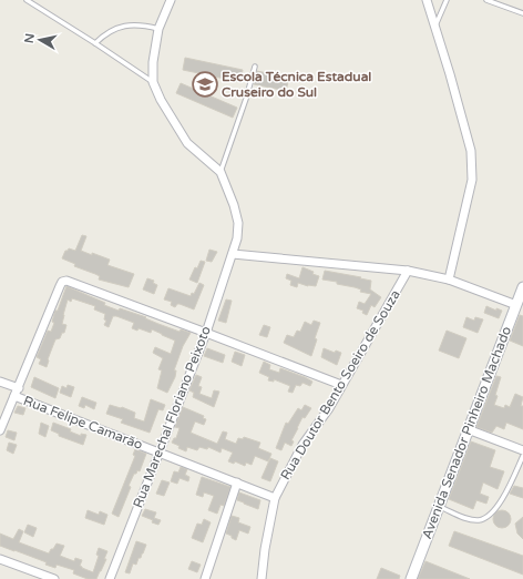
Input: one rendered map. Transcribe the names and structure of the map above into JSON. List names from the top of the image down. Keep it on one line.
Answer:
{"streets":{"main road":["Avenida Senador Pinheiro Machado"],"street":["Rua Doutor Bento Soeiro de Souza","Rua Marechal Floriano Peixoto","Rua Felipe Camarão"]},"crossings":[["Rua Doutor Bento Soeiro de Souza","Rua Felipe Camarão"],["Rua Marechal Floriano Peixoto","Rua Felipe Camarão"]],"places":{"school or university":["Escola Técnica Estadual Cruseiro do Sul"]},"north":"left"}
